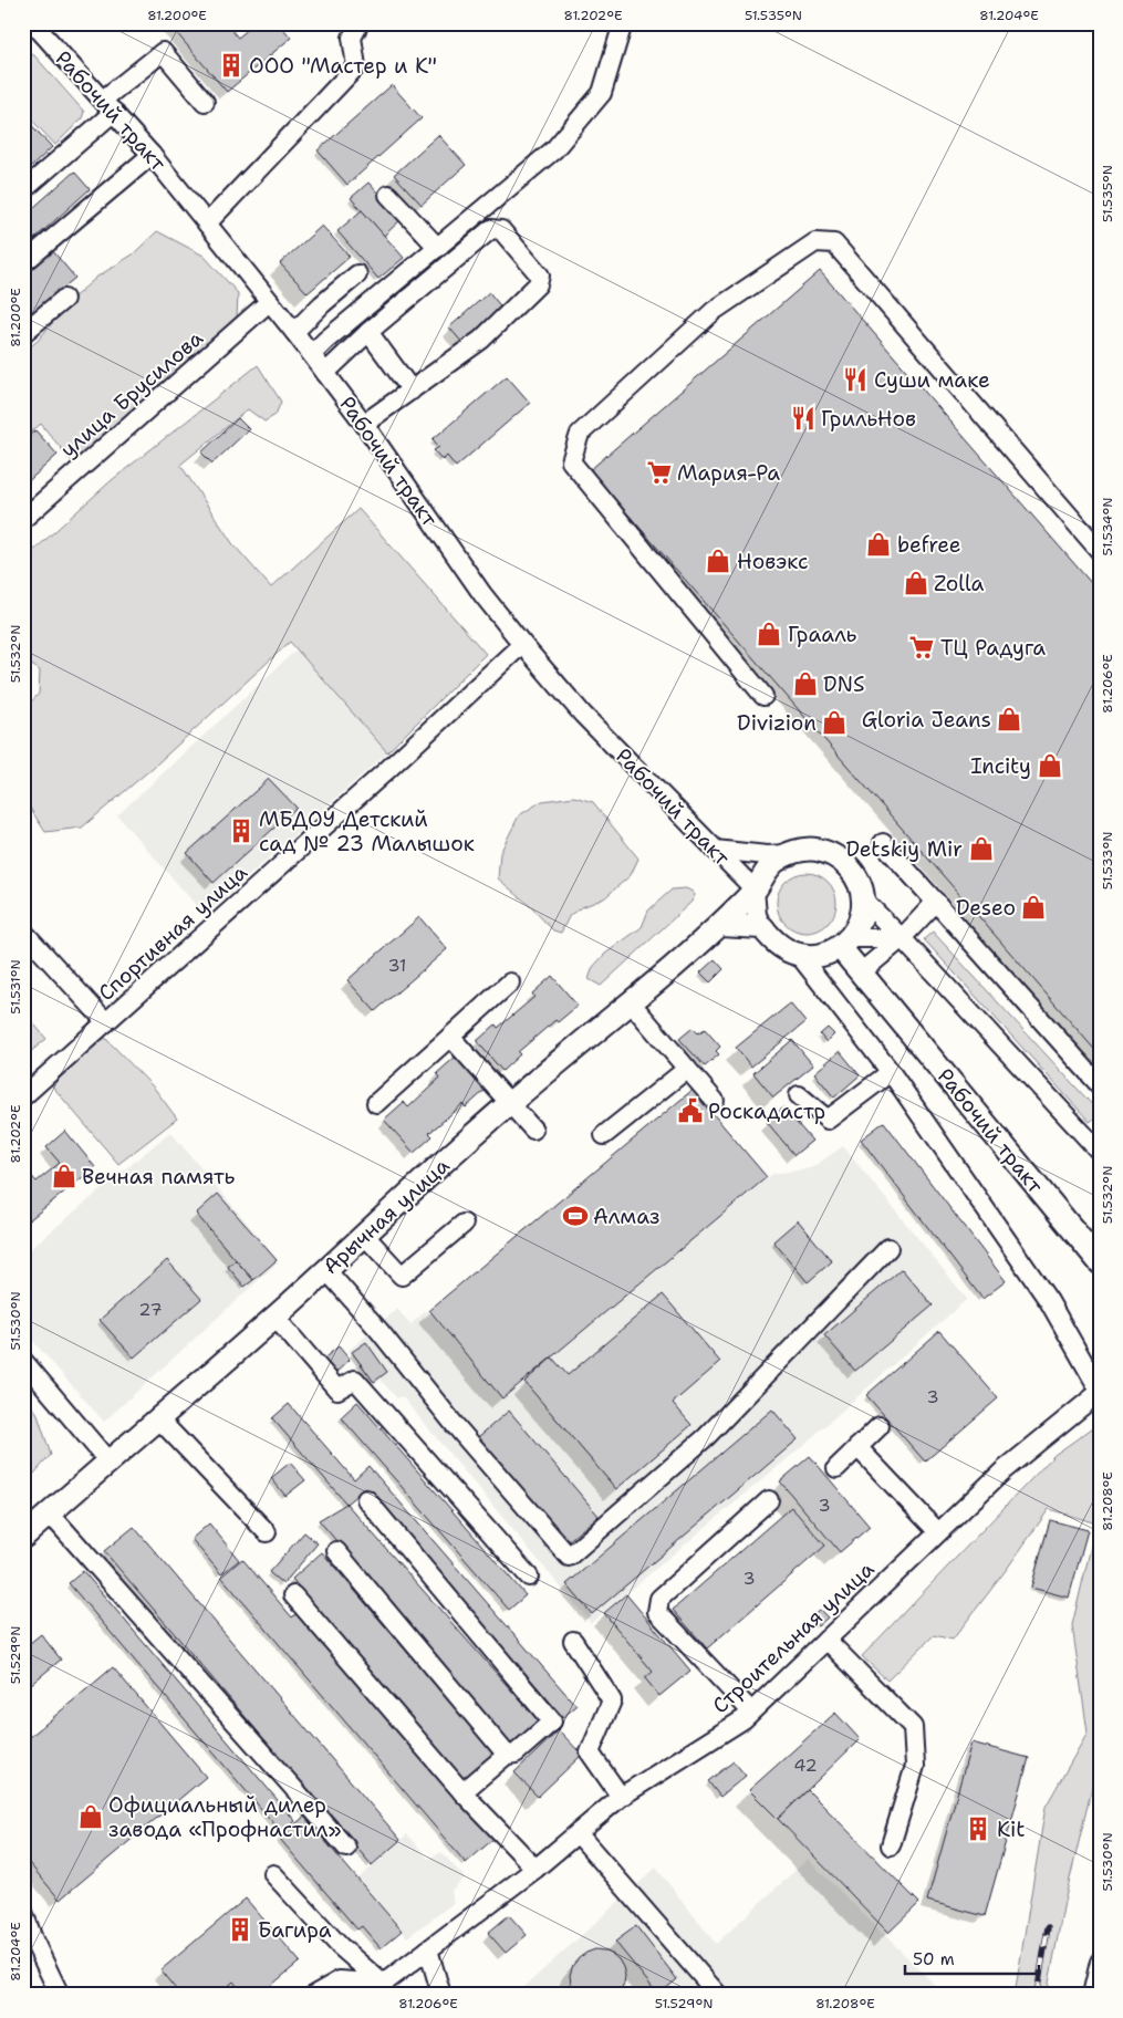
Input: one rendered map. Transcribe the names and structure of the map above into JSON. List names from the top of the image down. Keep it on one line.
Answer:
{"streets":{"main road":["Рабочий тракт","Арычная улица"],"street":["улица Брусилова","Спортивная улица","Строительная улица"]},"crossings":[["Рабочий тракт","улица Брусилова"],["Рабочий тракт","Спортивная улица"],["Рабочий тракт","Арычная улица"]],"places":{"building":["ООО \"Мастер и К\"","МБДОУ Детский сад № 23 Малышок","Kit","Багира"],"restaurant":["Суши маке","ГрильНов"],"supermarket":["Мария-Ра","ТЦ Радуга"],"shop":["befree","Новэкс","Zolla","Грааль","DNS","Gloria Jeans","Divizion","Incity","Detskiy Mir","Deseo","Вечная память","Официальный дилер завода «Профнастил»"],"public building":["Роскадастр"],"sports":["Алмаз"]},"house_numbers":["31","27","3","3","3","42"],"scale_bar":"50 m","coordinates":["81.200°E","81.202°E","51.535°N","81.204°E","51.534°N","51.532°N","81.206°E","51.533°N","51.531°N","51.530°N","81.208°E","51.529°N"]}
